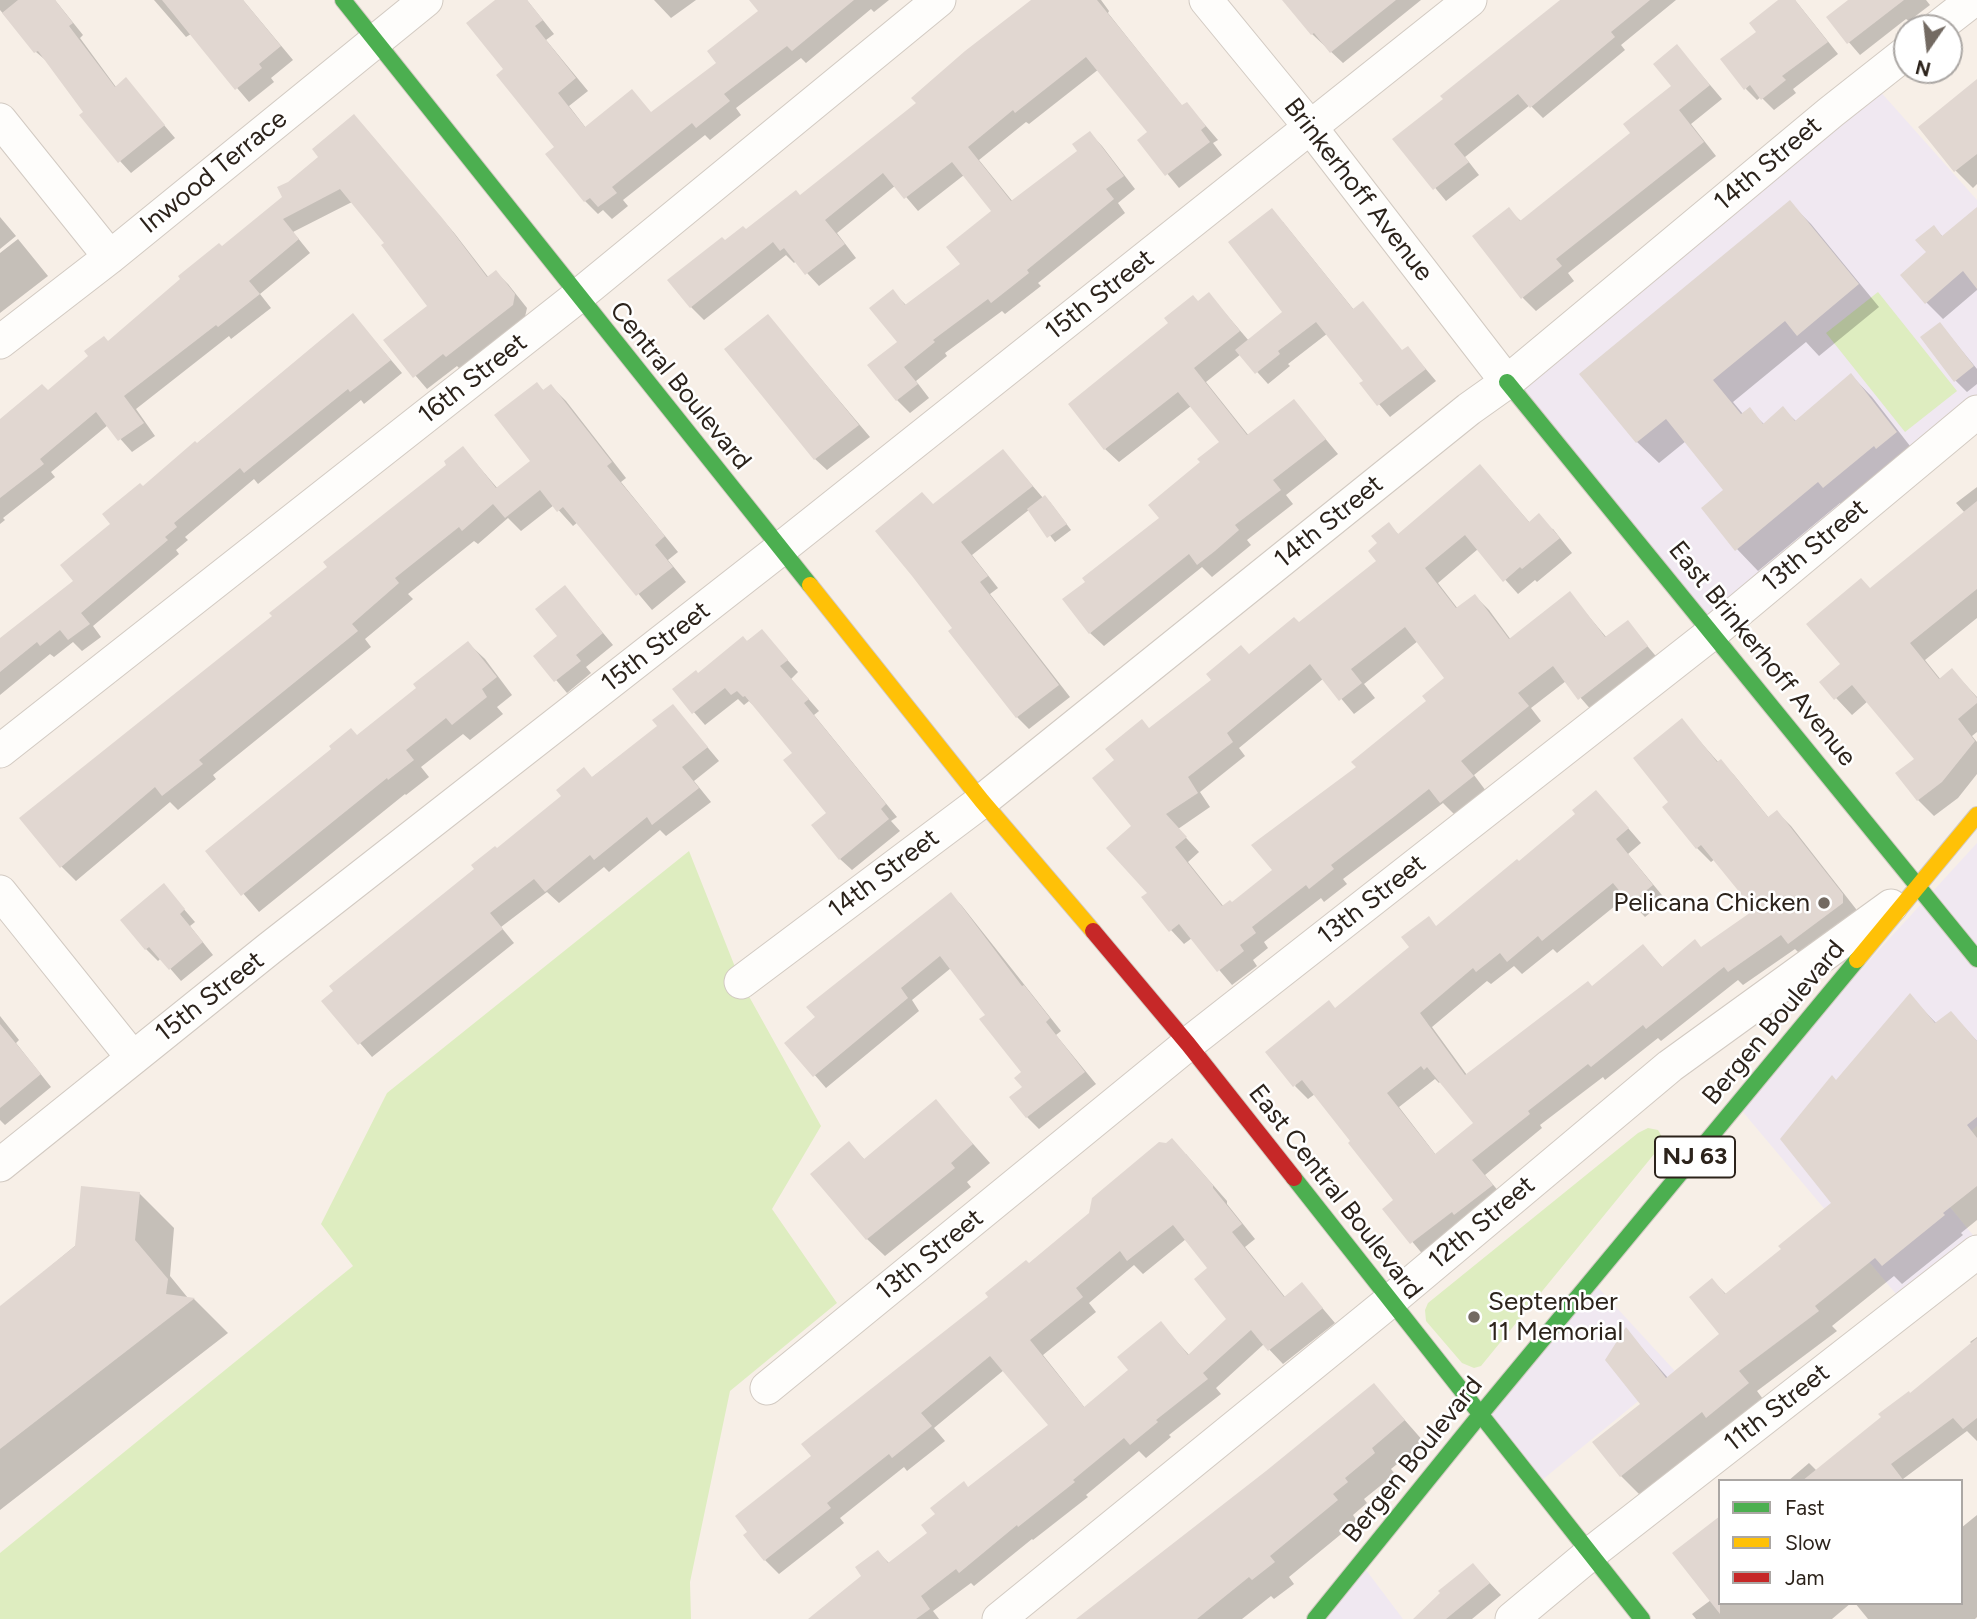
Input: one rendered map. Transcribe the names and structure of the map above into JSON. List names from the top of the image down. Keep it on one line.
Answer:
{"streets":{"main road":["Central Boulevard","East Brinkerhoff Avenue","Bergen Boulevard","NJ 63","East Central Boulevard"],"street":["14th Street","Inwood Terrace","Brinkerhoff Avenue","15th Street","16th Street","13th Street","12th Street","11th Street"]},"crossings":[["14th Street","Brinkerhoff Avenue"],["14th Street","Central Boulevard"],["14th Street","East Brinkerhoff Avenue"],["14th Street","East Central Boulevard"],["Inwood Terrace","Central Boulevard"],["Brinkerhoff Avenue","15th Street"],["Brinkerhoff Avenue","East Brinkerhoff Avenue"],["15th Street","Central Boulevard"],["16th Street","Central Boulevard"],["Central Boulevard","East Central Boulevard"],["13th Street","East Brinkerhoff Avenue"],["13th Street","East Central Boulevard"],["East Brinkerhoff Avenue","Bergen Boulevard"],["East Brinkerhoff Avenue","12th Street"],["Bergen Boulevard","East Central Boulevard"],["Bergen Boulevard","12th Street"],["East Central Boulevard","12th Street"],["East Central Boulevard","11th Street"]],"places":["Pelicana Chicken","September 11 Memorial"],"legend":["Fast","Slow","Jam"],"north":"bottom"}
